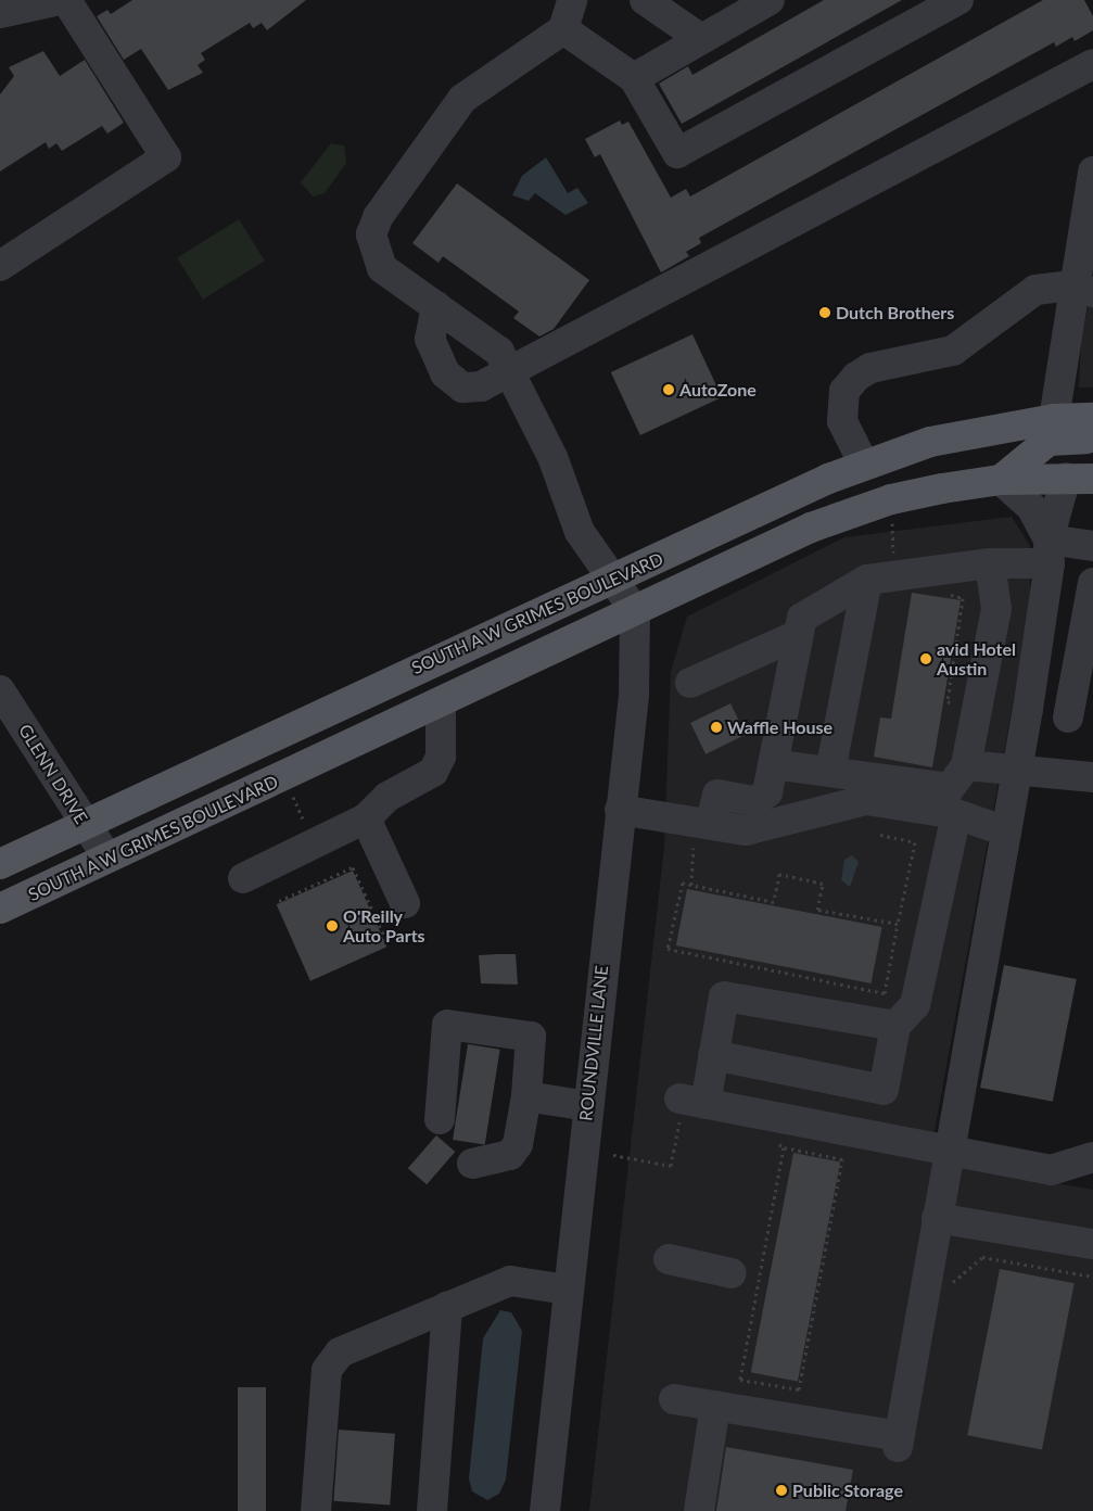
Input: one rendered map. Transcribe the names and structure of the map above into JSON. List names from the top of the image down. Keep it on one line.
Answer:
{"streets":{"main road":["SOUTH A W GRIMES BOULEVARD"],"street":["GLENN DRIVE","ROUNDVILLE LANE"]},"crossings":[["SOUTH A W GRIMES BOULEVARD","GLENN DRIVE"],["SOUTH A W GRIMES BOULEVARD","ROUNDVILLE LANE"]],"places":["Dutch Brothers","AutoZone","avid Hotel Austin","Waffle House","O'Reilly Auto Parts","Public Storage"]}
